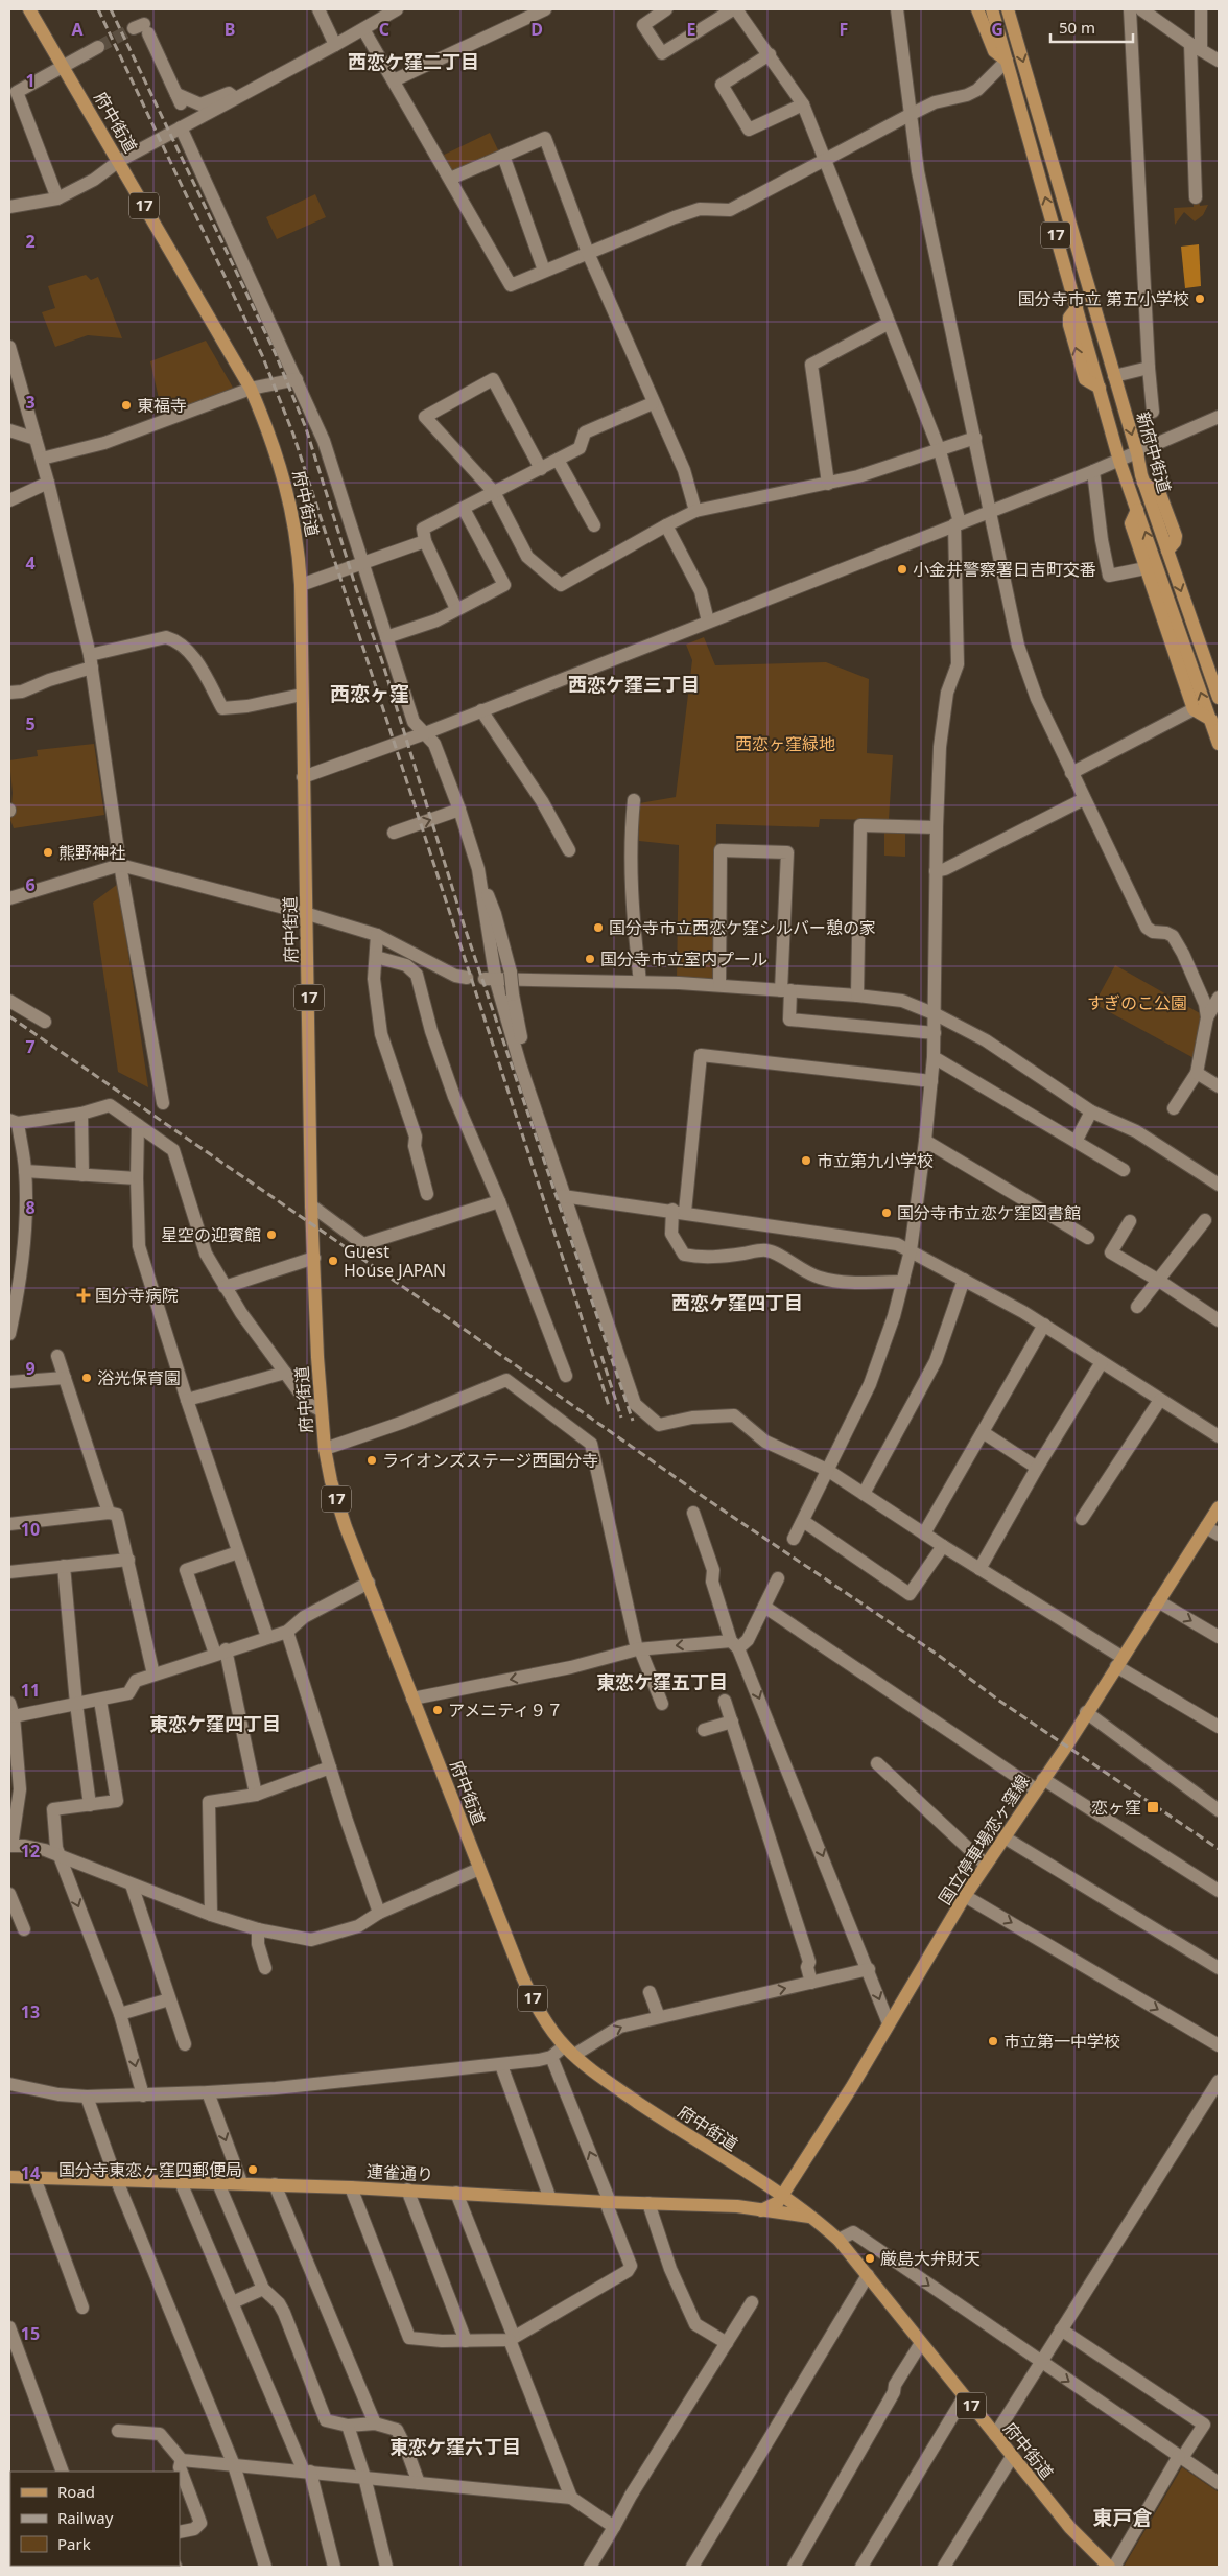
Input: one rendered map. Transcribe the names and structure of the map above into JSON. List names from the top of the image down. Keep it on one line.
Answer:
{"streets":{"main road":["府中街道","17","新府中街道","国立停車場恋ヶ窪線","連雀通り"]},"crossings":[["府中街道","国立停車場恋ヶ窪線"],["府中街道","連雀通り"],["17","新府中街道"]],"districts":["西恋ケ窪二丁目","西恋ケ窪三丁目","西恋ヶ窪","西恋ケ窪四丁目","東恋ケ窪五丁目","東恋ケ窪四丁目","東恋ケ窪六丁目","東戸倉"],"parks":["西恋ヶ窪緑地","すぎのこ公園"],"places":{"other":["国分寺市立 第五小学校","東福寺","小金井警察署日吉町交番","熊野神社","国分寺市立西恋ケ窪シルバー憩の家","国分寺市立室内プール","市立第九小学校","国分寺市立恋ケ窪図書館","星空の迎賓館","Guest House JAPAN","浴光保育園","ライオンズステージ西国分寺","アメニティ９７","市立第一中学校","国分寺東恋ヶ窪四郵便局","厳島大弁財天"],"health":["国分寺病院"],"transit":["恋ヶ窪"]},"legend":["Road","Railway","Park"],"scale_bar":"50 m","grid":{"columns":["A","B","C","D","E","F","G"],"rows":["1","2","3","4","5","6","7","8","9","10","11","12","13","14","15"]}}
